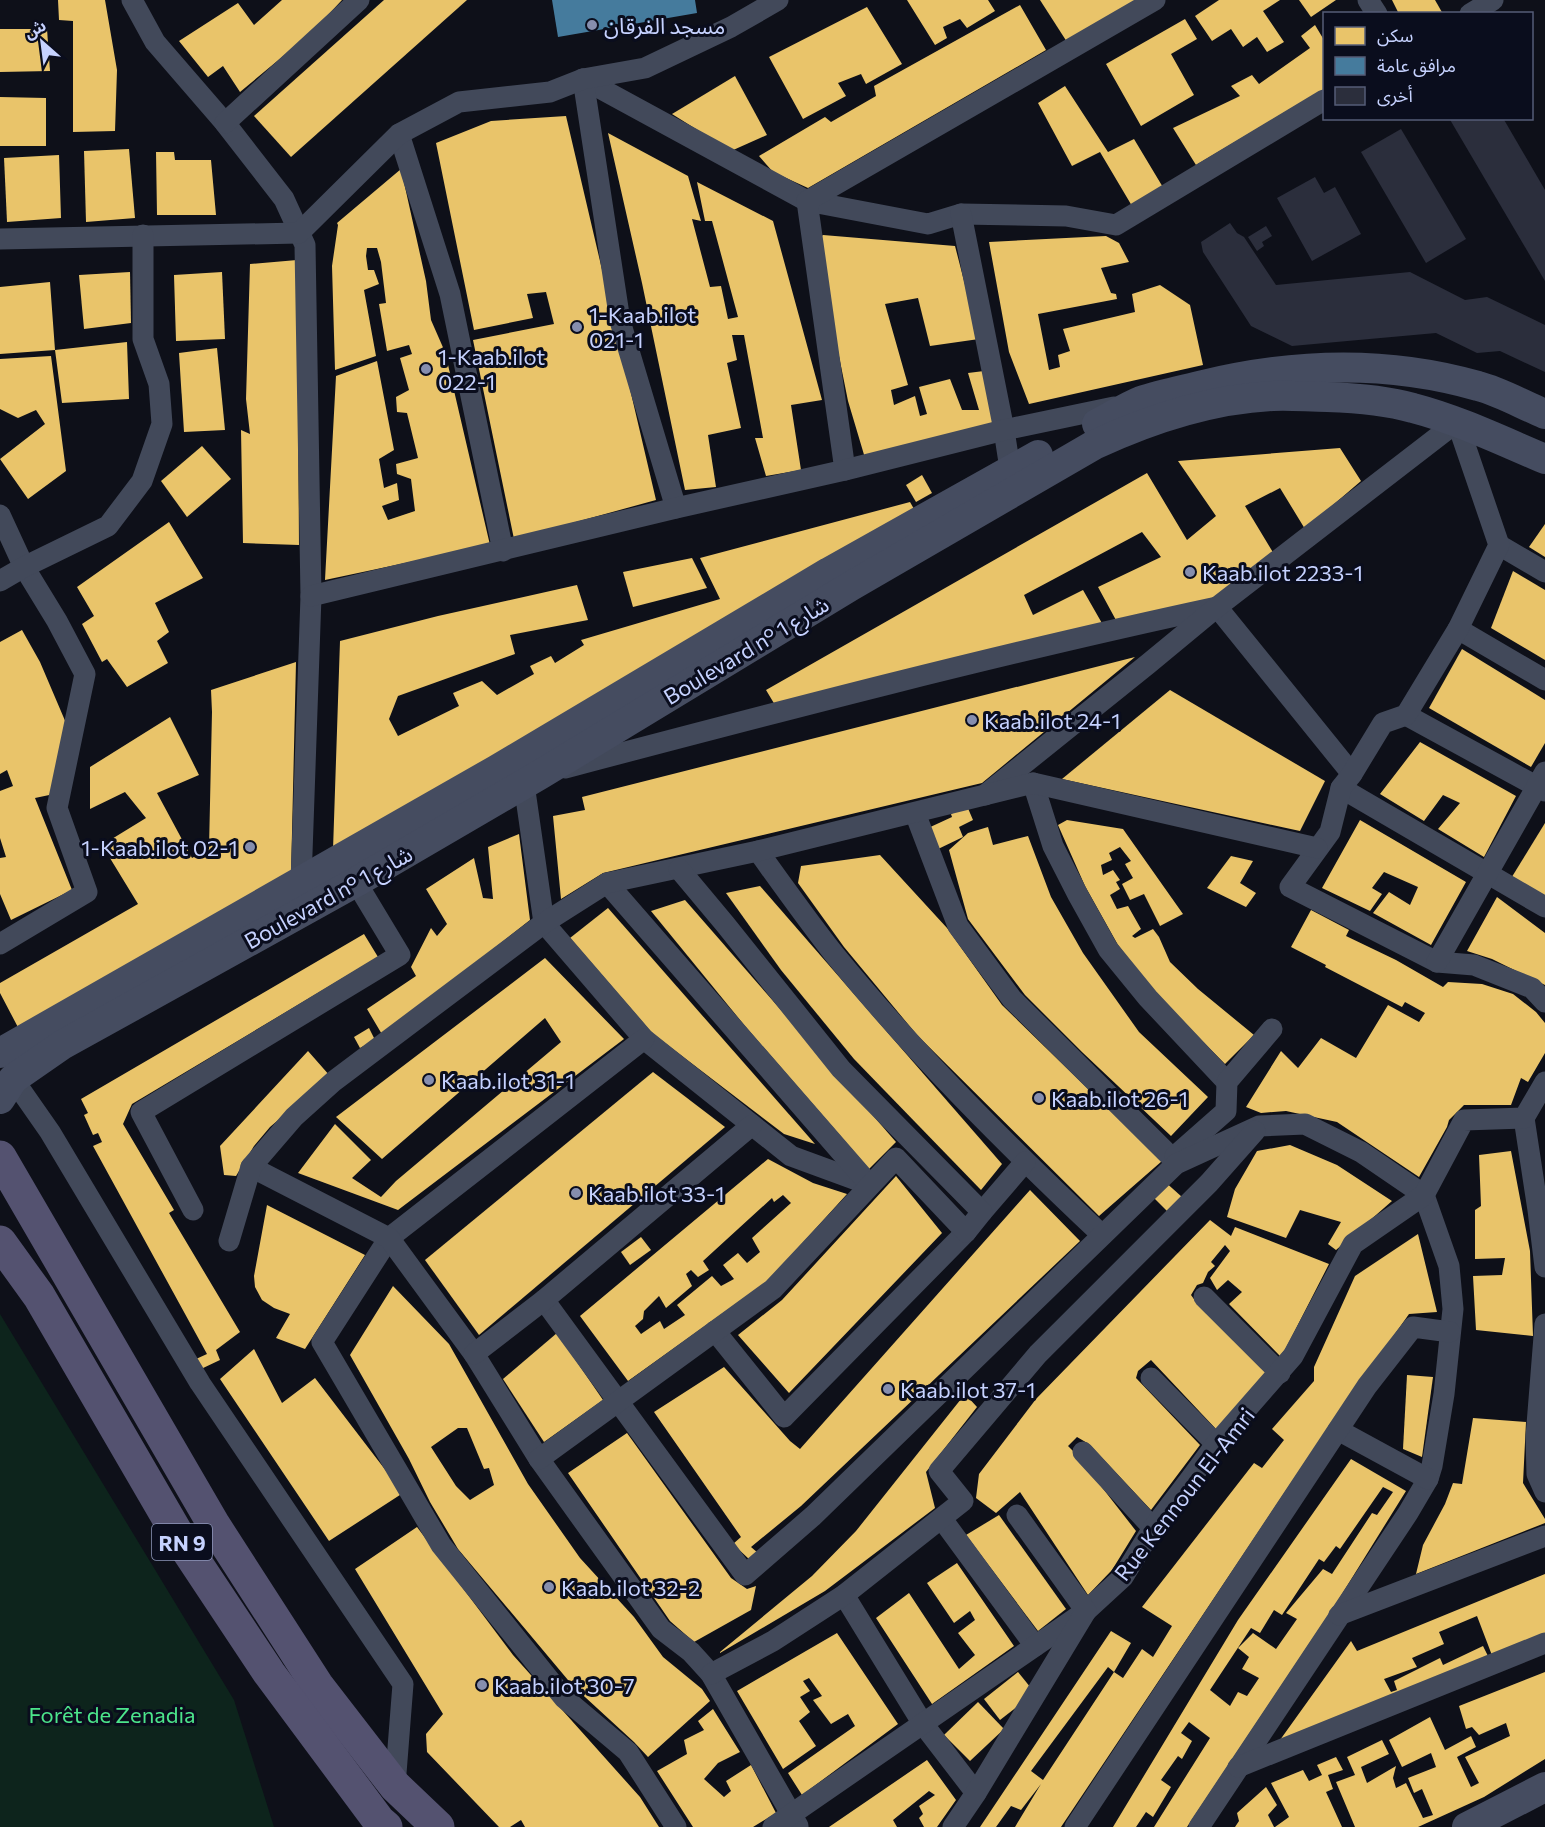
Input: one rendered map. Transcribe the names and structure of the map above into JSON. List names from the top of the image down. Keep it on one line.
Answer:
{"streets":{"main road":["Boulevard n° شارع 1","RN 9"],"street":["Rue Kennoun El-Amri"]},"parks":["Forêt de Zenadia"],"places":["مسجد الفرقان","1-Kaab.ilot 021-1","1-Kaab.ilot 022-1","Kaab.ilot 2233-1","Kaab.ilot 24-1","1-Kaab.ilot 02-1","Kaab.ilot 31-1","Kaab.ilot 26-1","Kaab.ilot 33-1","Kaab.ilot 37-1","Kaab.ilot 32-2","Kaab.ilot 30-7"],"legend":["سكن","مرافق عامة","أخرى"],"north":"top left"}
